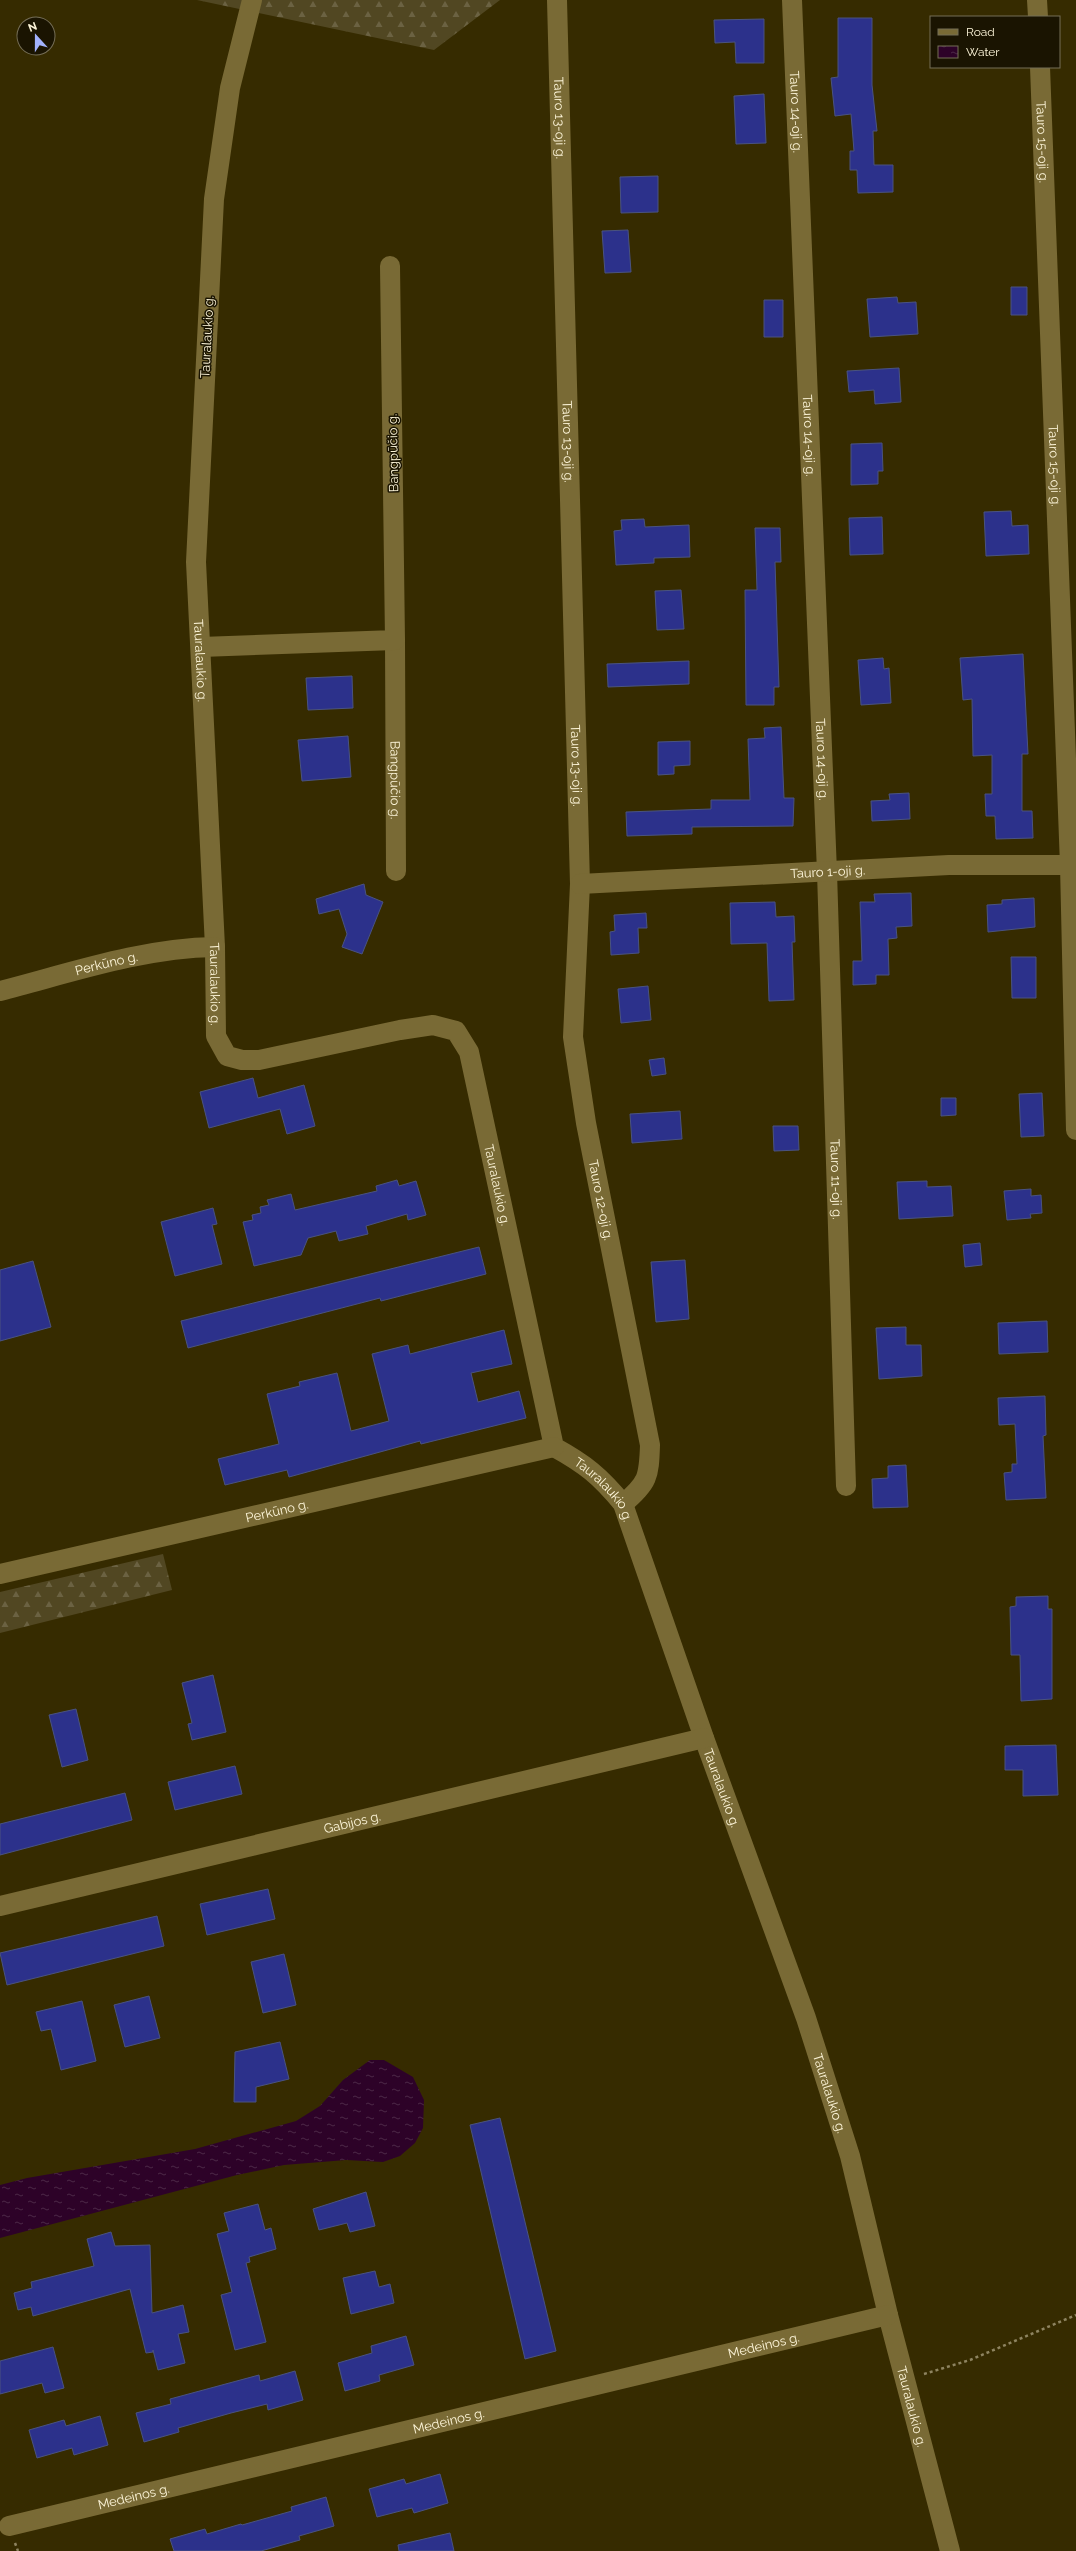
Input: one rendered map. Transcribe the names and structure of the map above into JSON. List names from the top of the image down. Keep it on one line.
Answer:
{"streets":{"street":["Tauro 14-oji g.","Tauro 13-oji g.","Tauro 15-oji g.","Tauralaukio g.","Bangpūčio g.","Tauro 1-oji g.","Perkūno g.","Tauro 11-oji g.","Tauro 12-oji g.","Gabijos g.","Medeinos g."]},"crossings":[["Tauro 14-oji g.","Tauro 1-oji g."],["Tauro 14-oji g.","Tauro 11-oji g."],["Tauro 13-oji g.","Tauro 1-oji g."],["Tauro 13-oji g.","Tauro 12-oji g."],["Tauro 15-oji g.","Tauro 1-oji g."],["Tauralaukio g.","Perkūno g."],["Tauralaukio g.","Tauro 12-oji g."],["Tauralaukio g.","Gabijos g."],["Tauralaukio g.","Medeinos g."],["Tauro 1-oji g.","Tauro 11-oji g."],["Tauro 1-oji g.","Tauro 12-oji g."]],"legend":["Road","Water"],"north":"top"}
